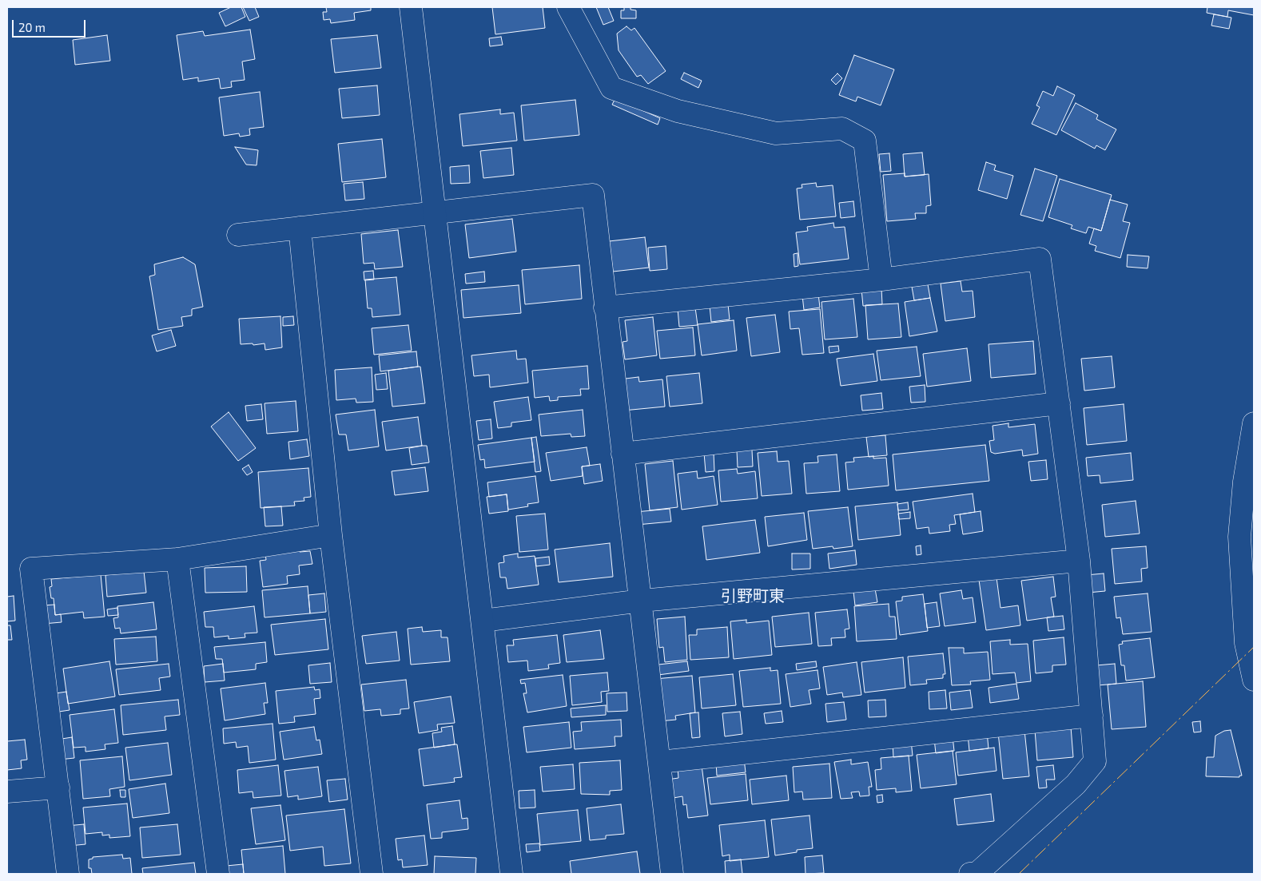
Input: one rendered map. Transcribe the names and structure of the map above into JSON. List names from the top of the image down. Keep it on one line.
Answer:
{"districts":["引野町東"],"scale_bar":"20 m"}
